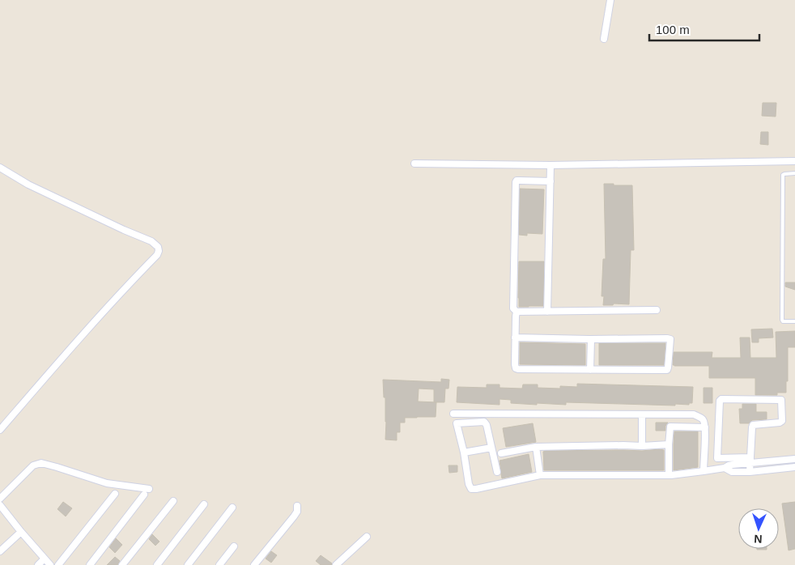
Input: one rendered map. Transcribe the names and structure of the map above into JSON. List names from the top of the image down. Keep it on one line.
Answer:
{"scale_bar":"100 m","north":"bottom"}
